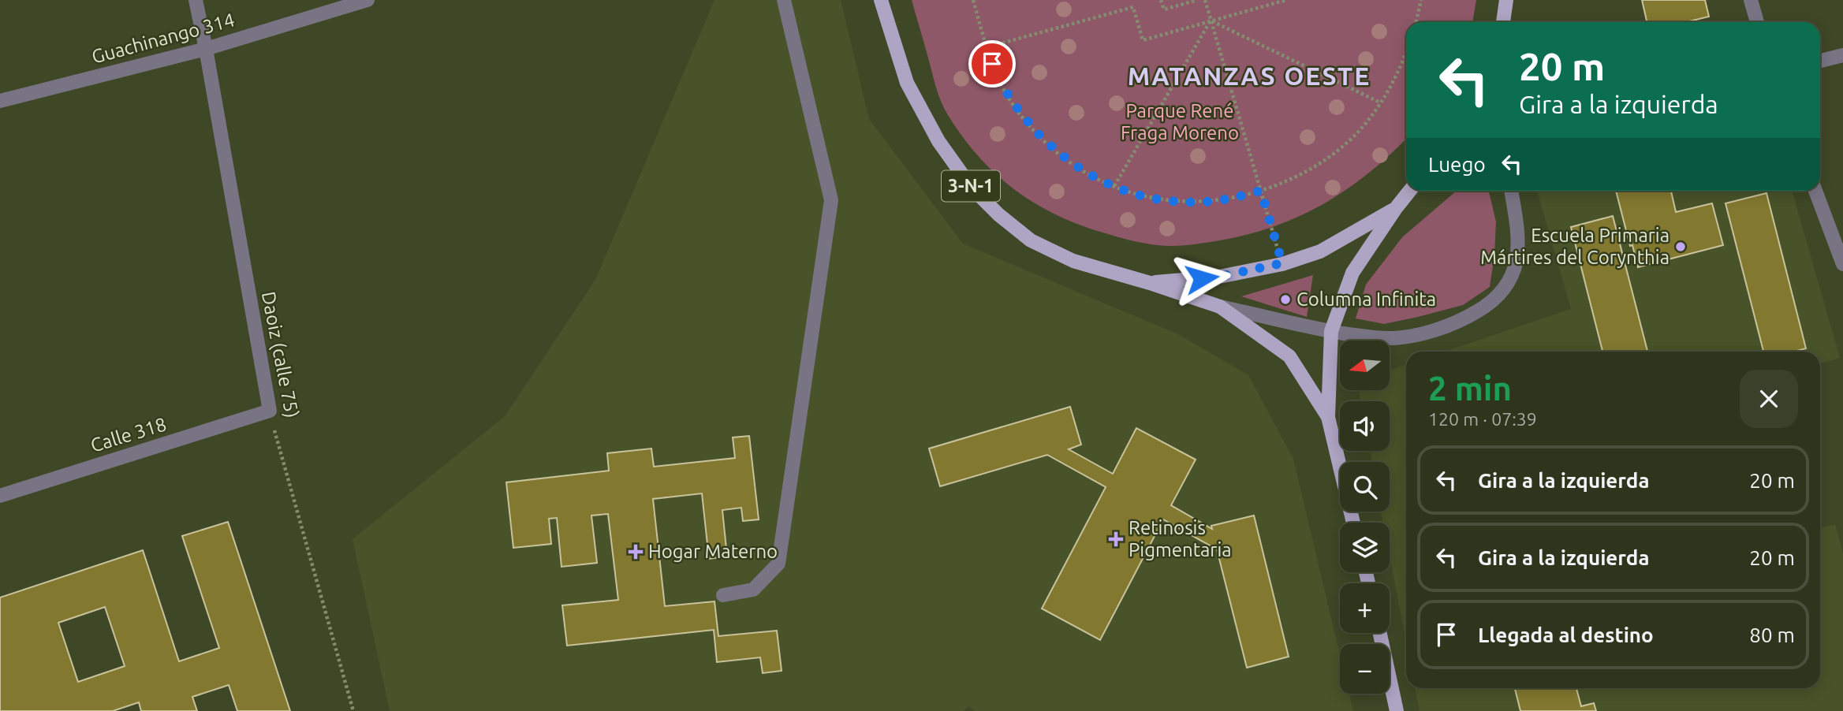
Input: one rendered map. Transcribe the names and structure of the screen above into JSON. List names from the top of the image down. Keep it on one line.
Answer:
{"streets":{"main road":["3-N-1"],"street":["Guachinango 314","Daoiz (calle 75)","Calle 318"]},"crossings":[["Guachinango 314","Daoiz (calle 75)"],["Daoiz (calle 75)","Calle 318"]],"districts":["MATANZAS OESTE"],"parks":["Parque René Fraga Moreno"],"places":{"other":["Escuela Primaria Mártires del Corynthia","Columna Infinita"],"health":["Retinosis Pigmentaria","Hogar Materno"]},"north":"left","page":{"turn":["20 m","Gira a la izquierda"],"then":"Luego","map_buttons":["+","−"],"heading":["2 min","120 m · 07:39"],"list":[{"name":"Gira a la izquierda","value":"20 m"},{"name":"Gira a la izquierda","value":"20 m"},{"name":"Llegada al destino","value":"80 m"}]}}
